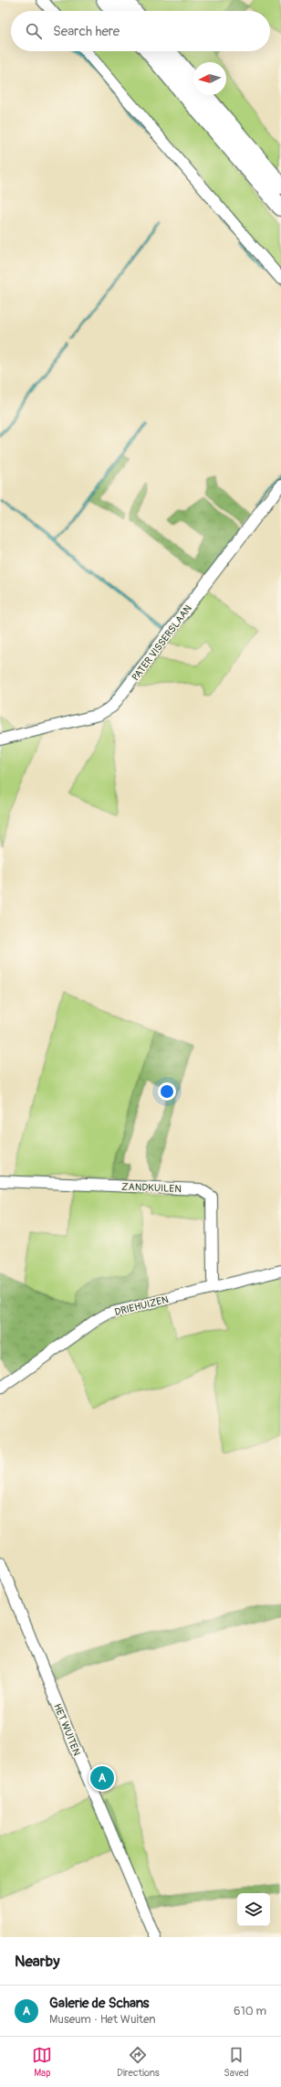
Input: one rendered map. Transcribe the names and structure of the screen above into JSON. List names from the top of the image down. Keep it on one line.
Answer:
{"streets":{"street":["PATER VISSERSLAAN","ZANDKUILEN","DRIEHUIZEN","HET WUITEN"]},"crossings":[["ZANDKUILEN","DRIEHUIZEN"]],"north":"left","page":{"search":"Search here","pins":"A","heading":"Nearby","list":[{"mark":"A","name":"Galerie de Schans","note":"Museum · Het Wuiten","value":"610 m"}],"nav":["Map","Directions","Saved"]}}
